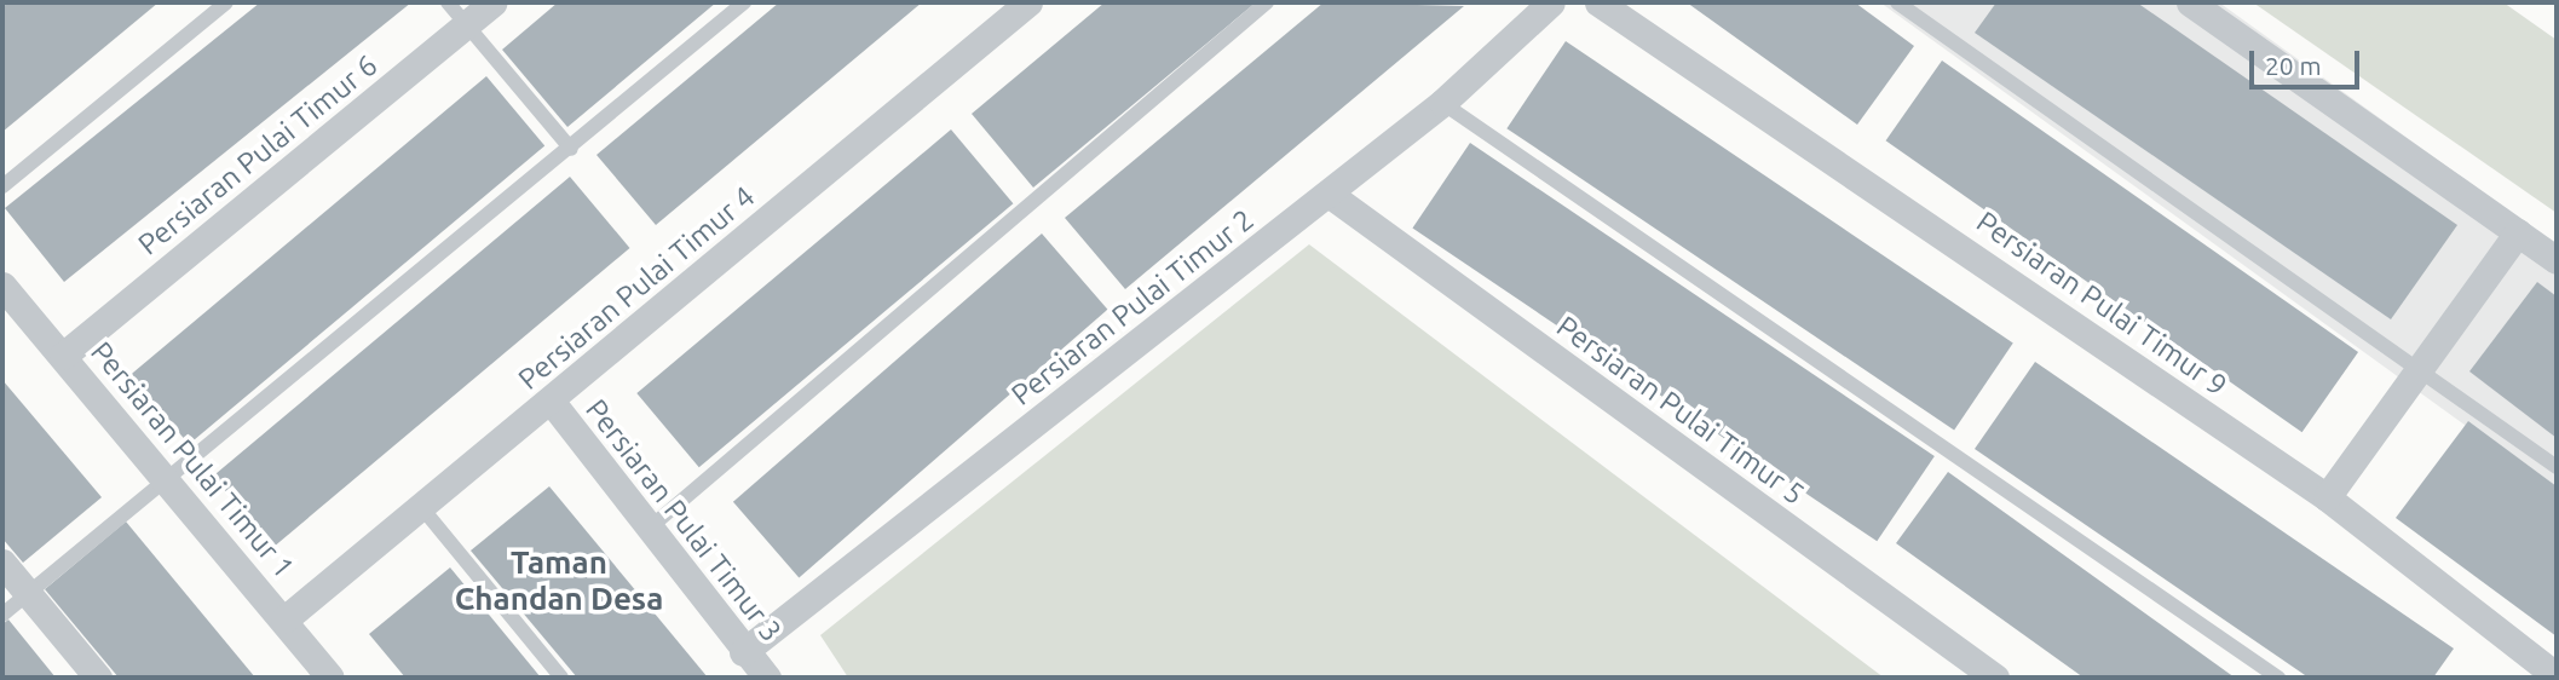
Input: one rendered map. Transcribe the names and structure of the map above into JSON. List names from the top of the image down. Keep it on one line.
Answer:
{"streets":{"street":["Persiaran Pulai Timur 6","Persiaran Pulai Timur 4","Persiaran Pulai Timur 9","Persiaran Pulai Timur 2","Persiaran Pulai Timur 5","Persiaran Pulai Timur 1","Persiaran Pulai Timur 3"]},"crossings":[["Persiaran Pulai Timur 6","Persiaran Pulai Timur 1"],["Persiaran Pulai Timur 4","Persiaran Pulai Timur 1"],["Persiaran Pulai Timur 4","Persiaran Pulai Timur 3"],["Persiaran Pulai Timur 2","Persiaran Pulai Timur 5"],["Persiaran Pulai Timur 2","Persiaran Pulai Timur 3"]],"districts":["Taman Chandan Desa"],"scale_bar":"20 m"}
